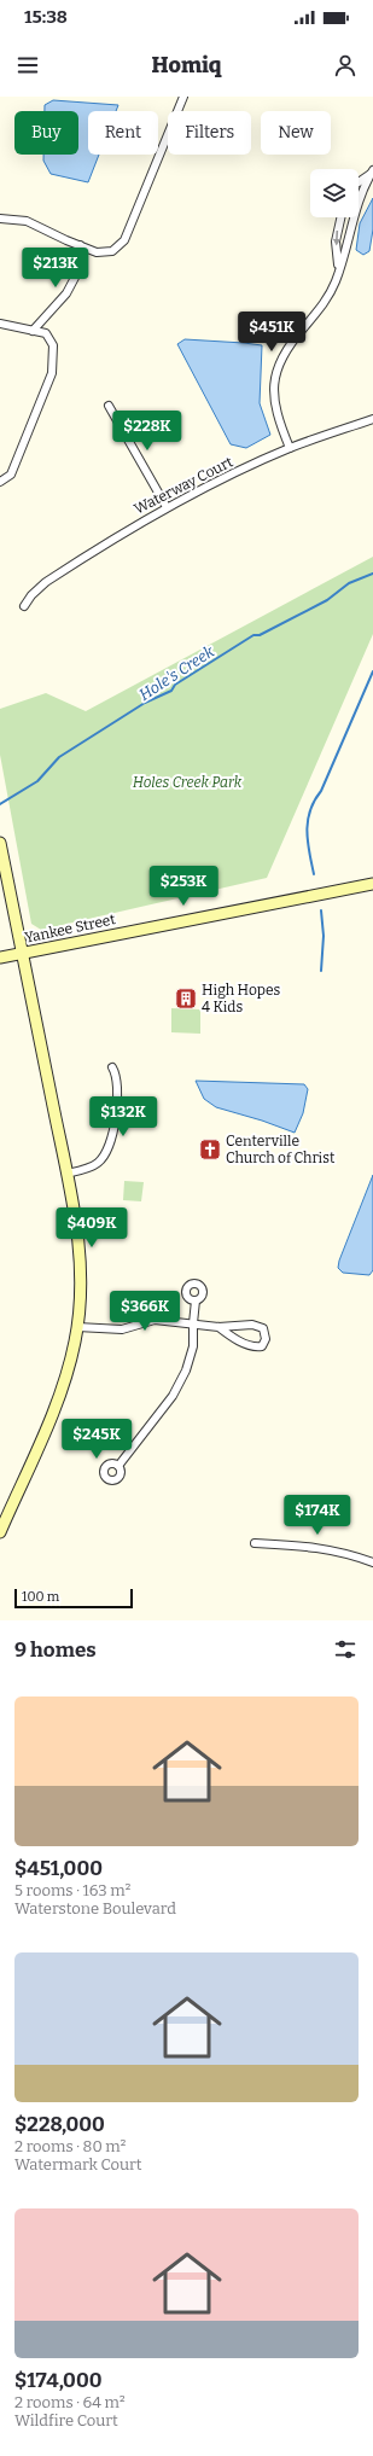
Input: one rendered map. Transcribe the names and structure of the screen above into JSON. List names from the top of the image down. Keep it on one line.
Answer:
{"streets":{"street":["Waterway Court","Yankee Street"]},"water":["Hole's Creek"],"parks":["Holes Creek Park"],"places":{"building":["High Hopes 4 Kids"],"church":["Centerville Church of Christ"]},"scale_bar":"100 m","page":{"status":"15:38","header":"Homiq","chip":["Buy","Rent","Filters","New"],"price":["$213K","$451K","$228K","$253K","$132K","$409K","$366K","$245K","$174K"],"scale":"100 m","heading":"9 homes","list":[{"name":"$451,000","note":"5 rooms · 163 m² · Waterstone Boulevard"},{"name":"$228,000","note":"2 rooms · 80 m² · Watermark Court"},{"name":"$174,000","note":"2 rooms · 64 m² · Wildfire Court"}]}}
